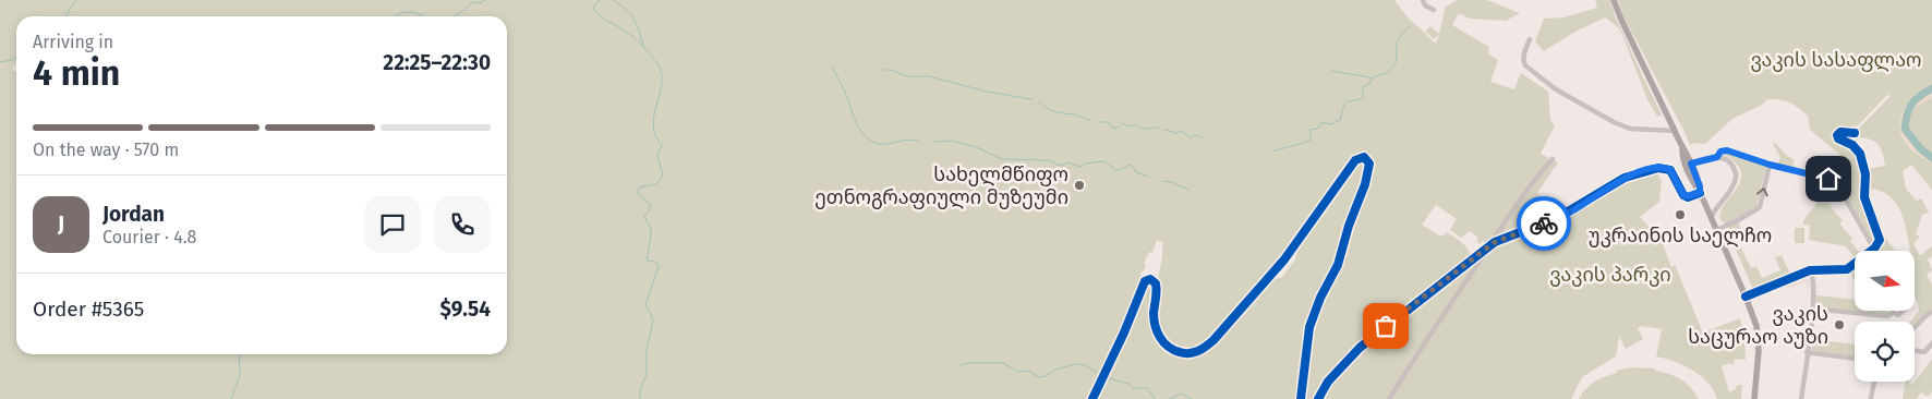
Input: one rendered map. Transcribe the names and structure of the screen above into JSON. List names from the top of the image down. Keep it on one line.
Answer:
{"parks":["ვაკის სასაფლაო","ვაკის პარკი"],"places":["სახელმწიფო ეთნოგრაფიული მუზეუმი","უკრაინის საელჩო","ვაკის საცურაო აუზი"],"north":"right","page":{"heading":["4 min","Arriving in","22:25–22:30"],"panel":["Jordan","Courier · 4.8","Order #5365","$9.54"],"bar":"On the way · 570 m","round":"J"}}
